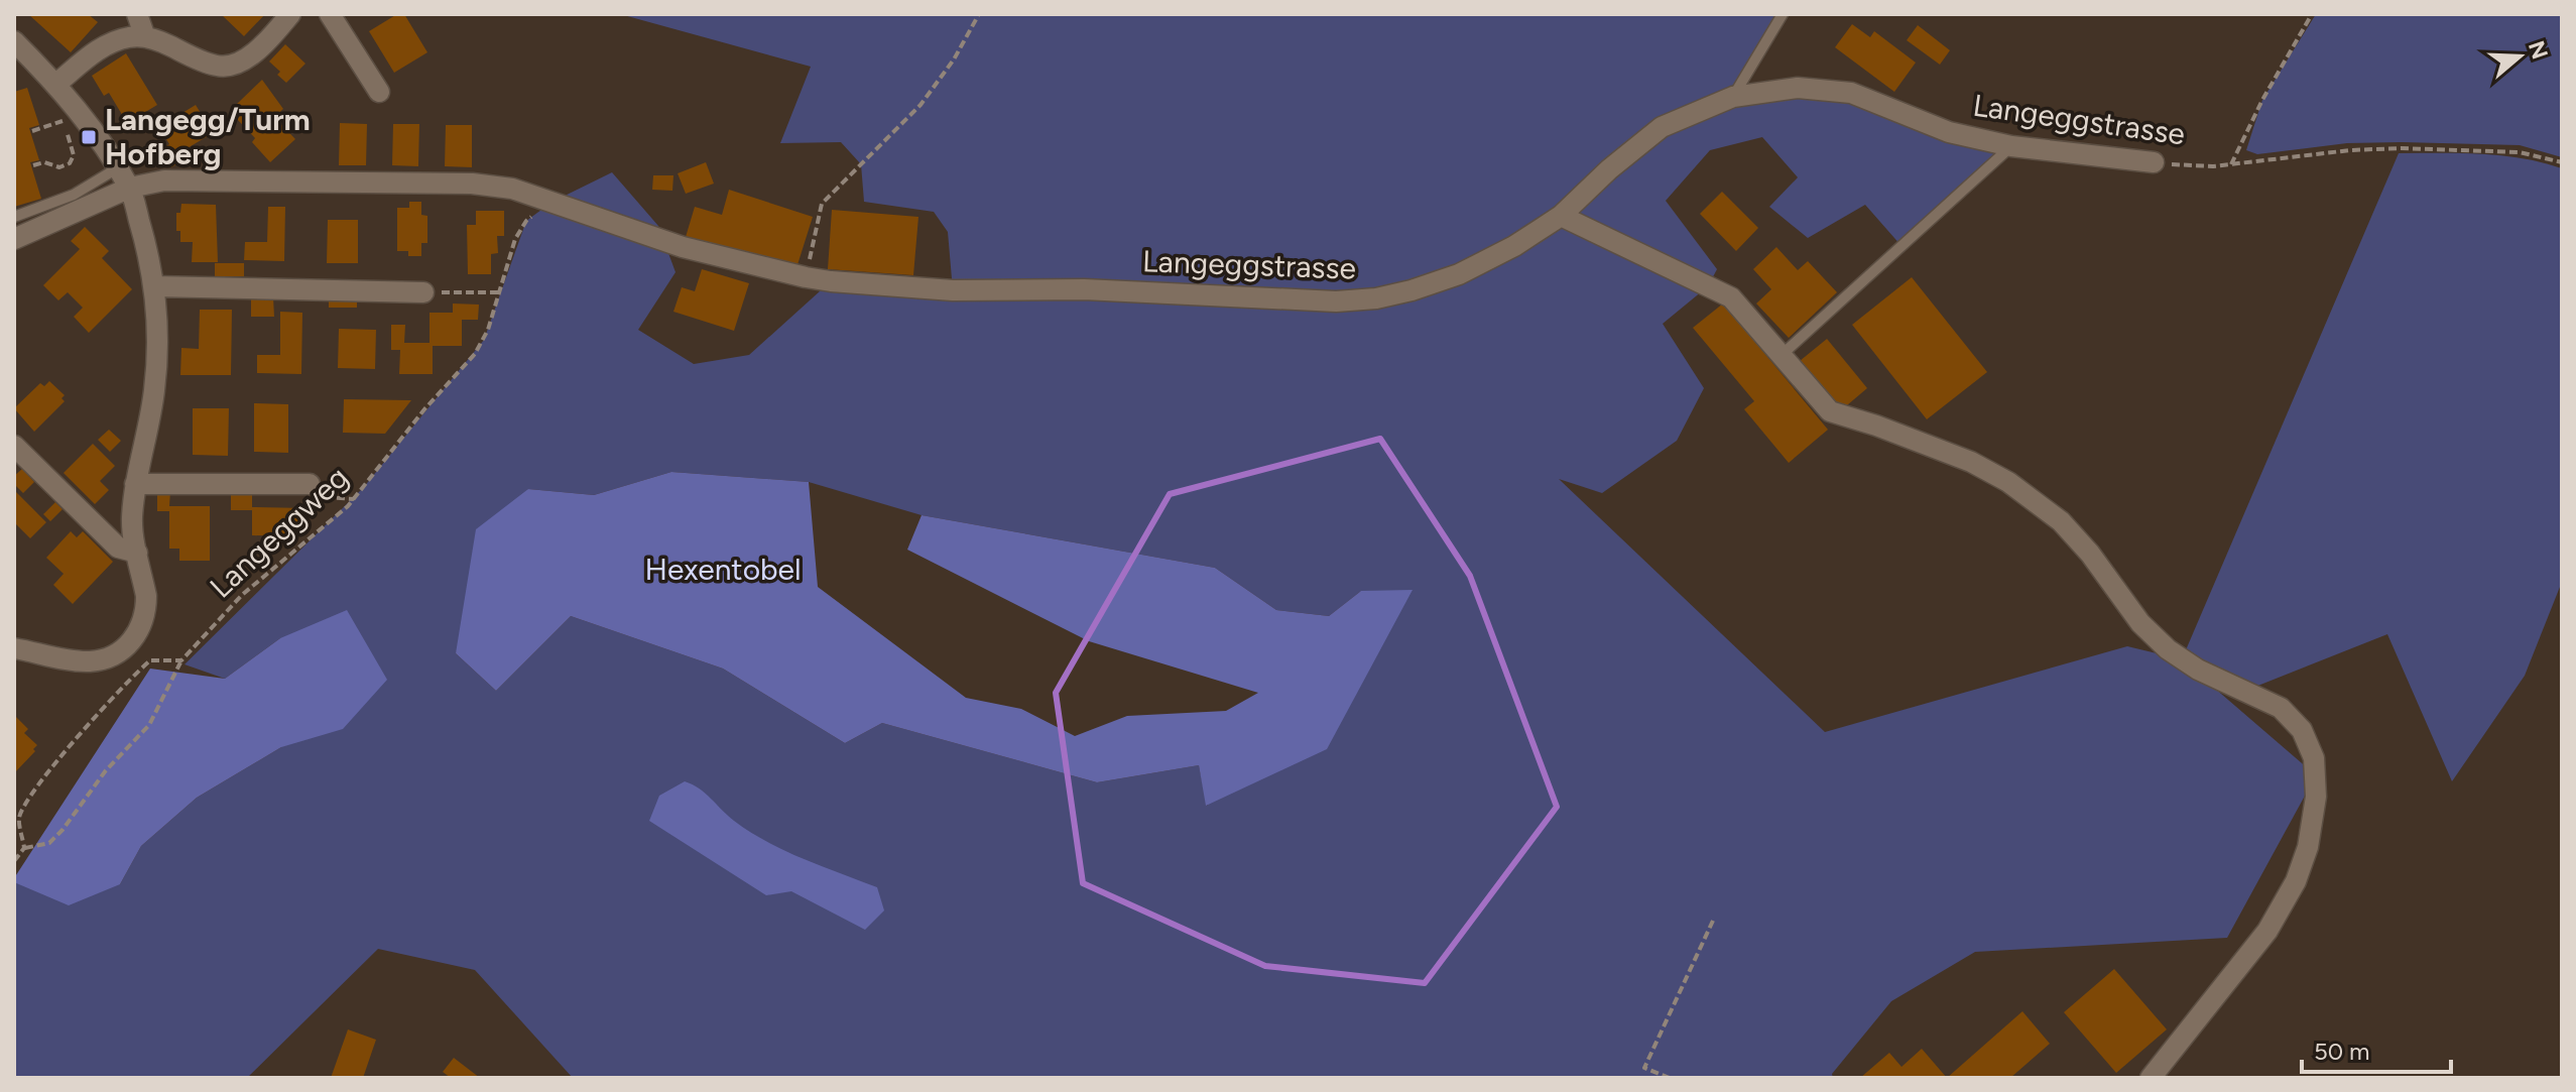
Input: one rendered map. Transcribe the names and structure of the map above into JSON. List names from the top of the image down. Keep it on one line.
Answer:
{"streets":{"street":["Langeggstrasse"],"path":["Langeggweg"]},"crossings":[["Langeggstrasse","Langeggweg"]],"parks":["Hexentobel"],"places":{"transit":["Langegg/Turm Hofberg"]},"scale_bar":"50 m","north":"right"}
